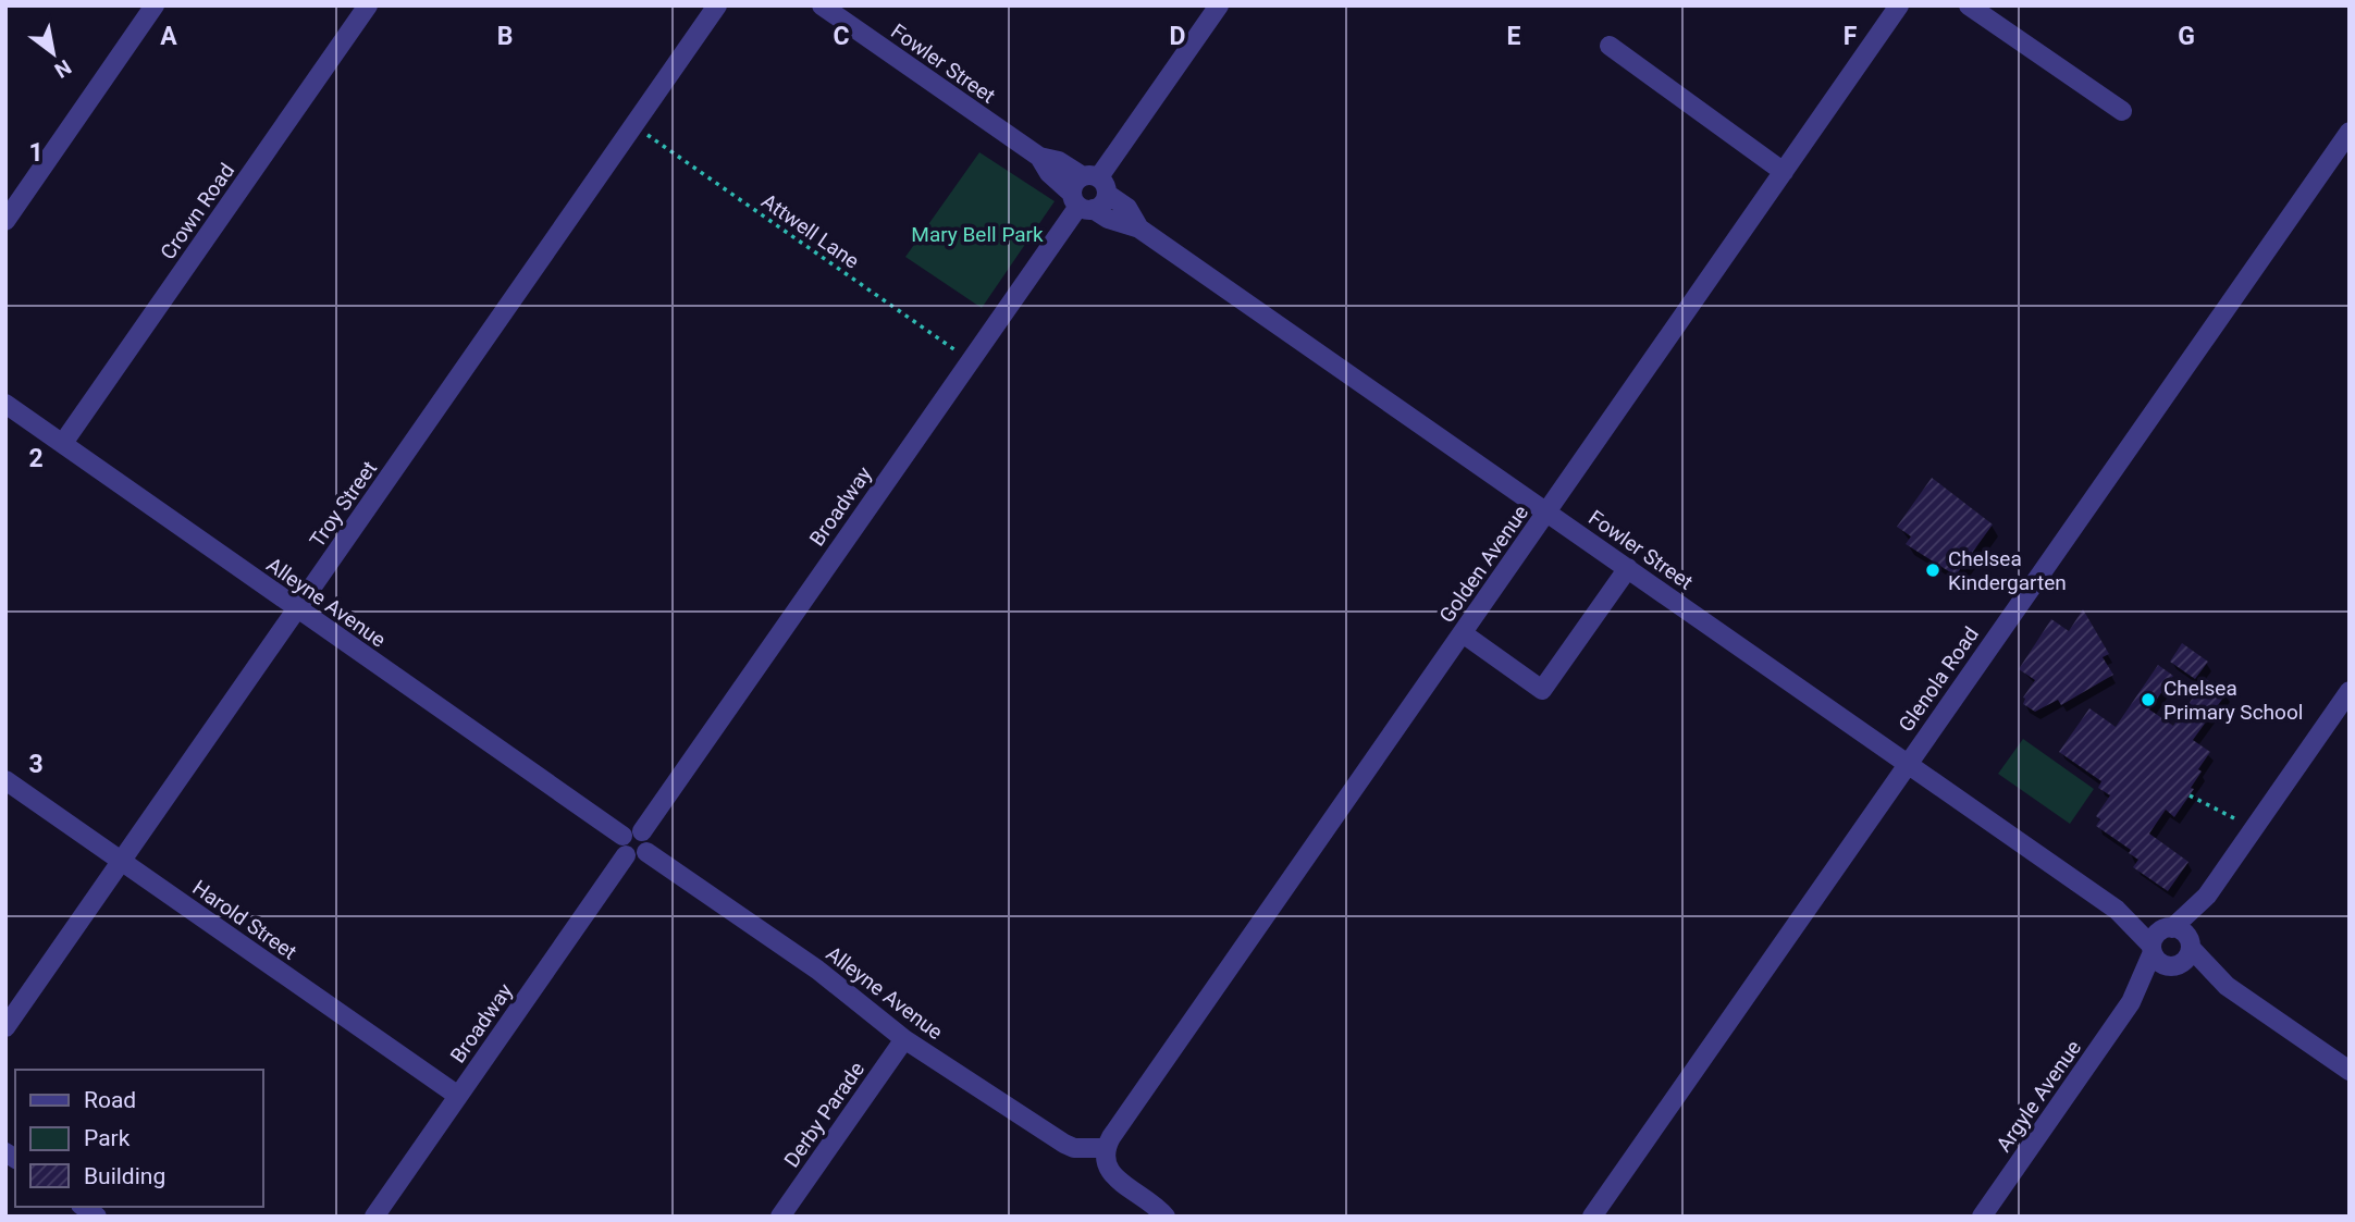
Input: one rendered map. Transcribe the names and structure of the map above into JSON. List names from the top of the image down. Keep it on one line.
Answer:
{"streets":{"street":["Fowler Street","Crown Road","Troy Street","Broadway","Golden Avenue","Alleyne Avenue","Glenola Road","Harold Street","Argyle Avenue","Derby Parade"],"path":["Attwell Lane"]},"crossings":[["Fowler Street","Broadway"],["Fowler Street","Golden Avenue"],["Fowler Street","Glenola Road"],["Fowler Street","Argyle Avenue"],["Crown Road","Alleyne Avenue"],["Attwell Lane","Troy Street"],["Attwell Lane","Broadway"],["Troy Street","Alleyne Avenue"],["Troy Street","Harold Street"],["Broadway","Alleyne Avenue"],["Broadway","Harold Street"],["Golden Avenue","Alleyne Avenue"],["Alleyne Avenue","Derby Parade"]],"parks":["Mary Bell Park"],"places":["Chelsea Kindergarten","Chelsea Primary School"],"legend":["Road","Park","Building"],"north":"bottom right","grid":{"columns":["A","B","C","D","E","F","G"],"rows":["1","2","3"]}}
